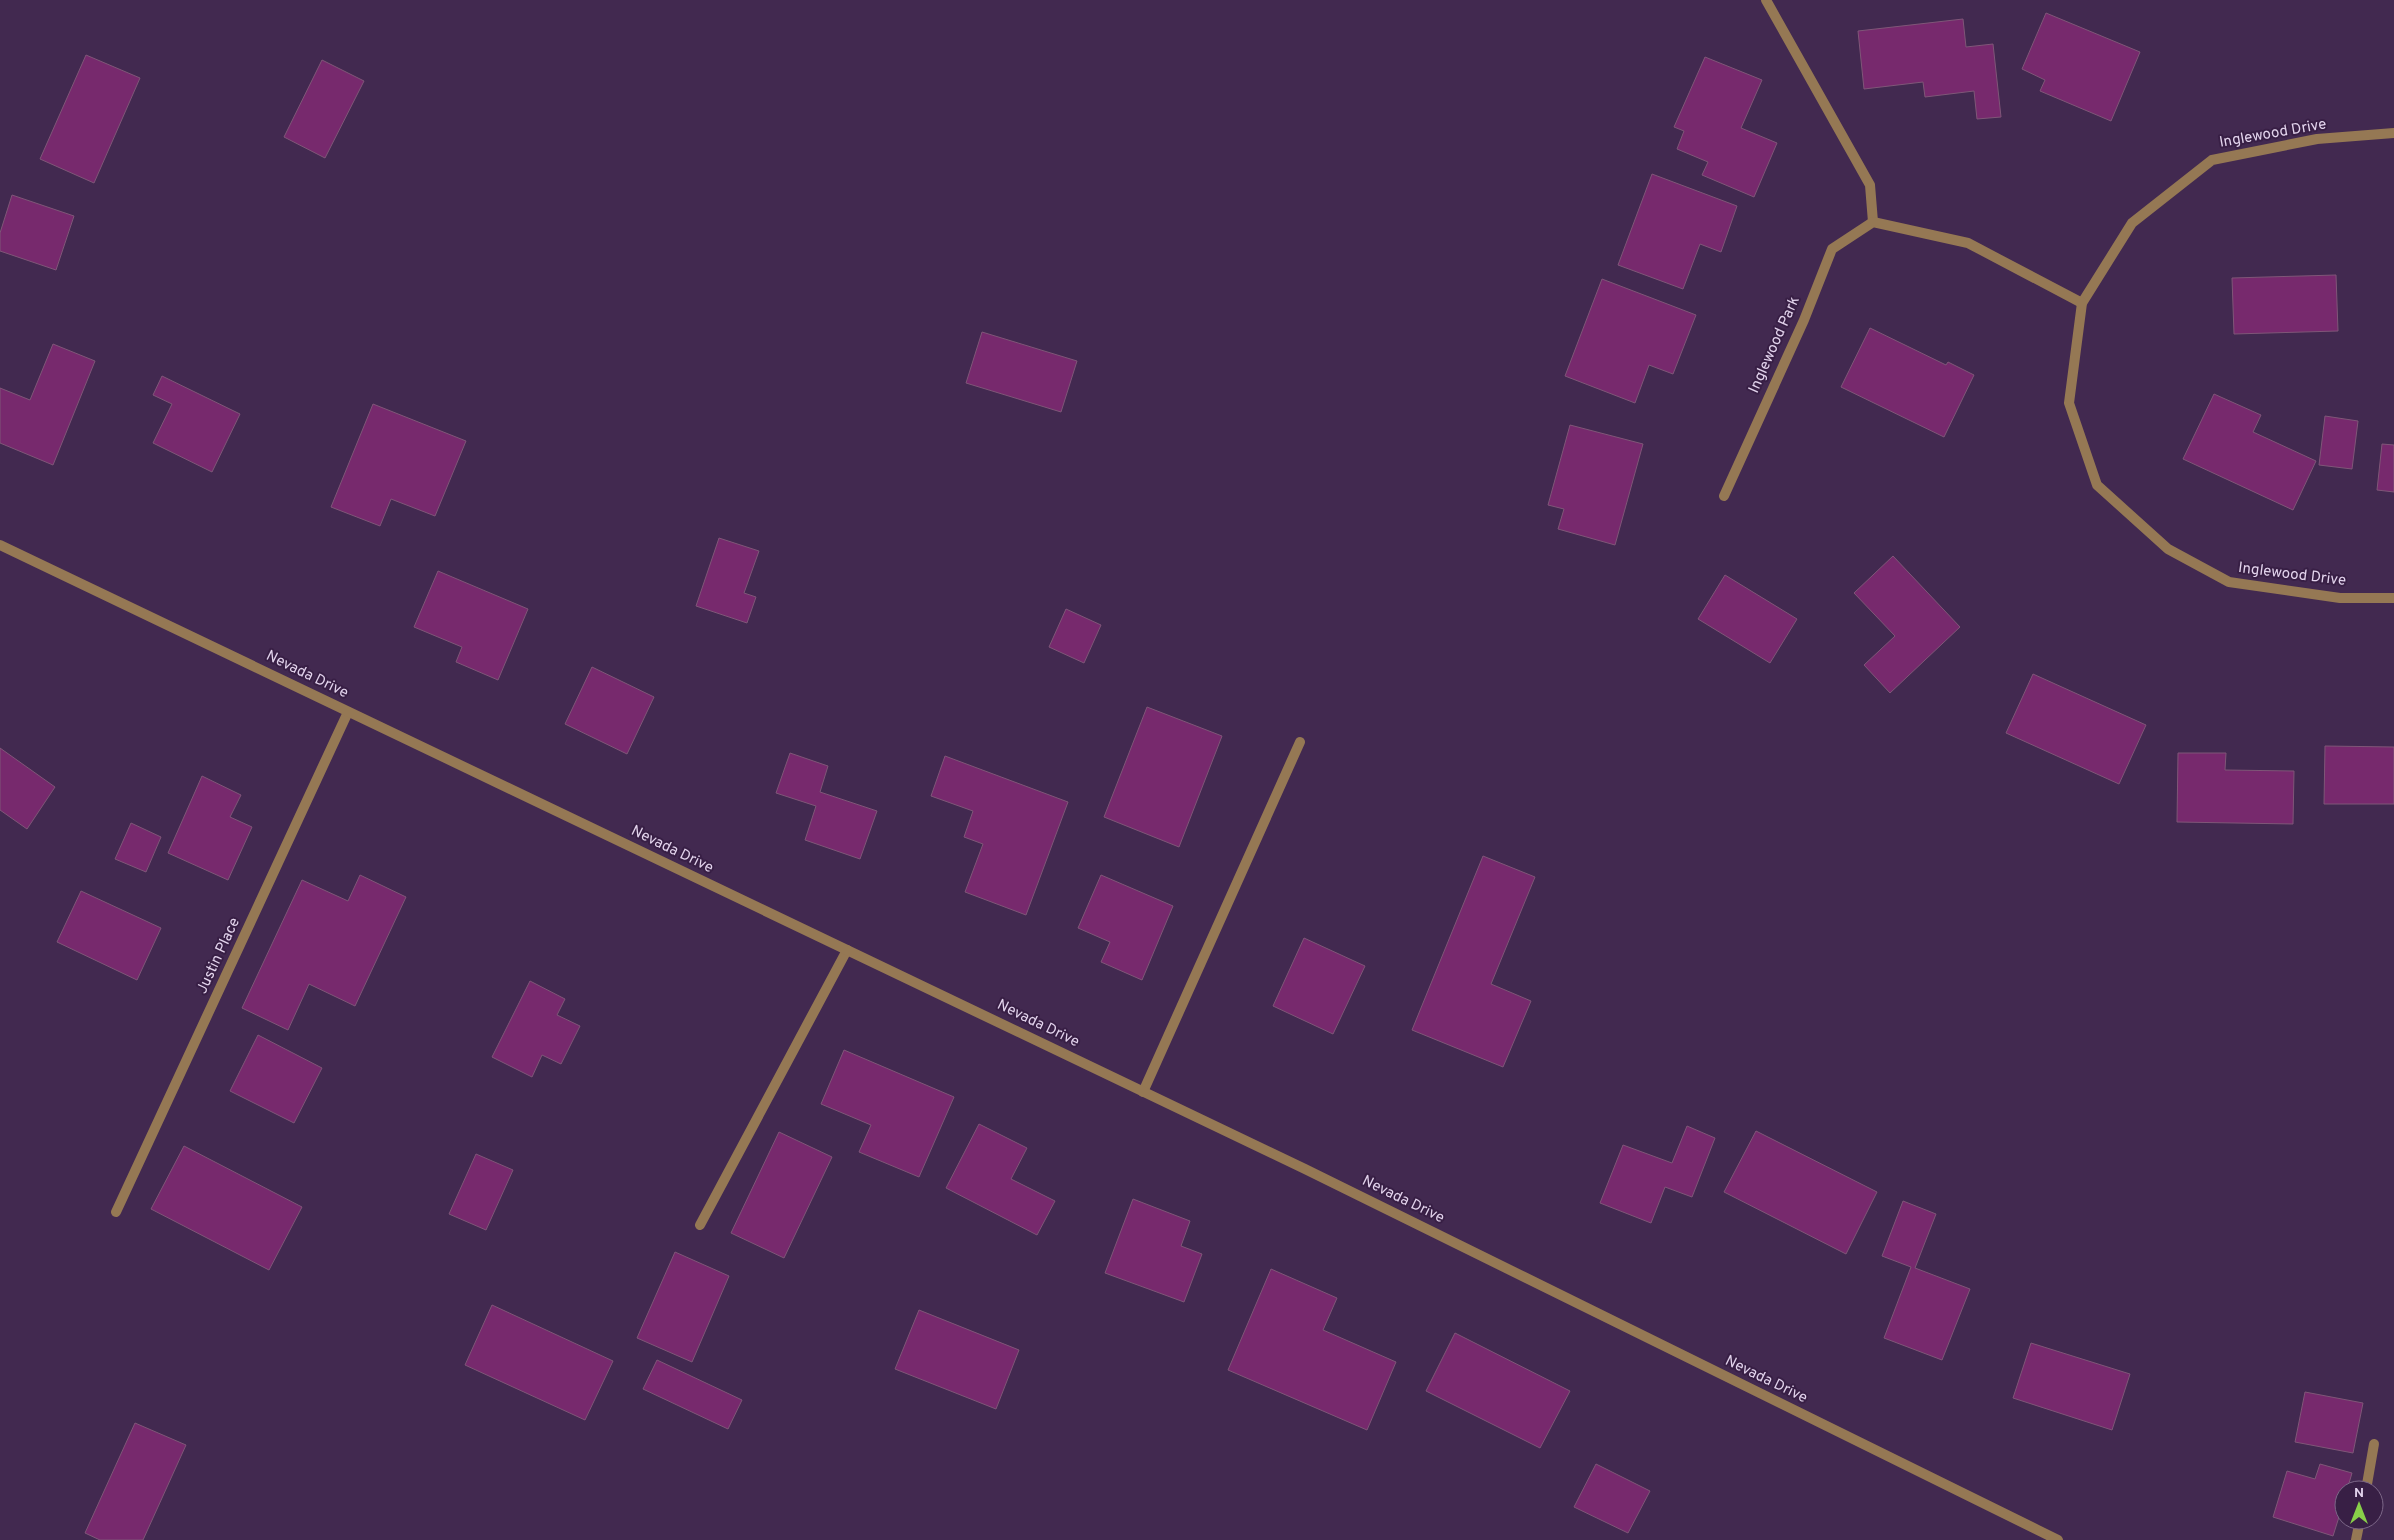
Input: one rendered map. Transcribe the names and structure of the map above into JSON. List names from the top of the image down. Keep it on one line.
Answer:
{"streets":{"street":["Inglewood Drive","Inglewood Park","Nevada Drive","Justin Place"]},"crossings":[["Nevada Drive","Justin Place"]],"north":"top"}
